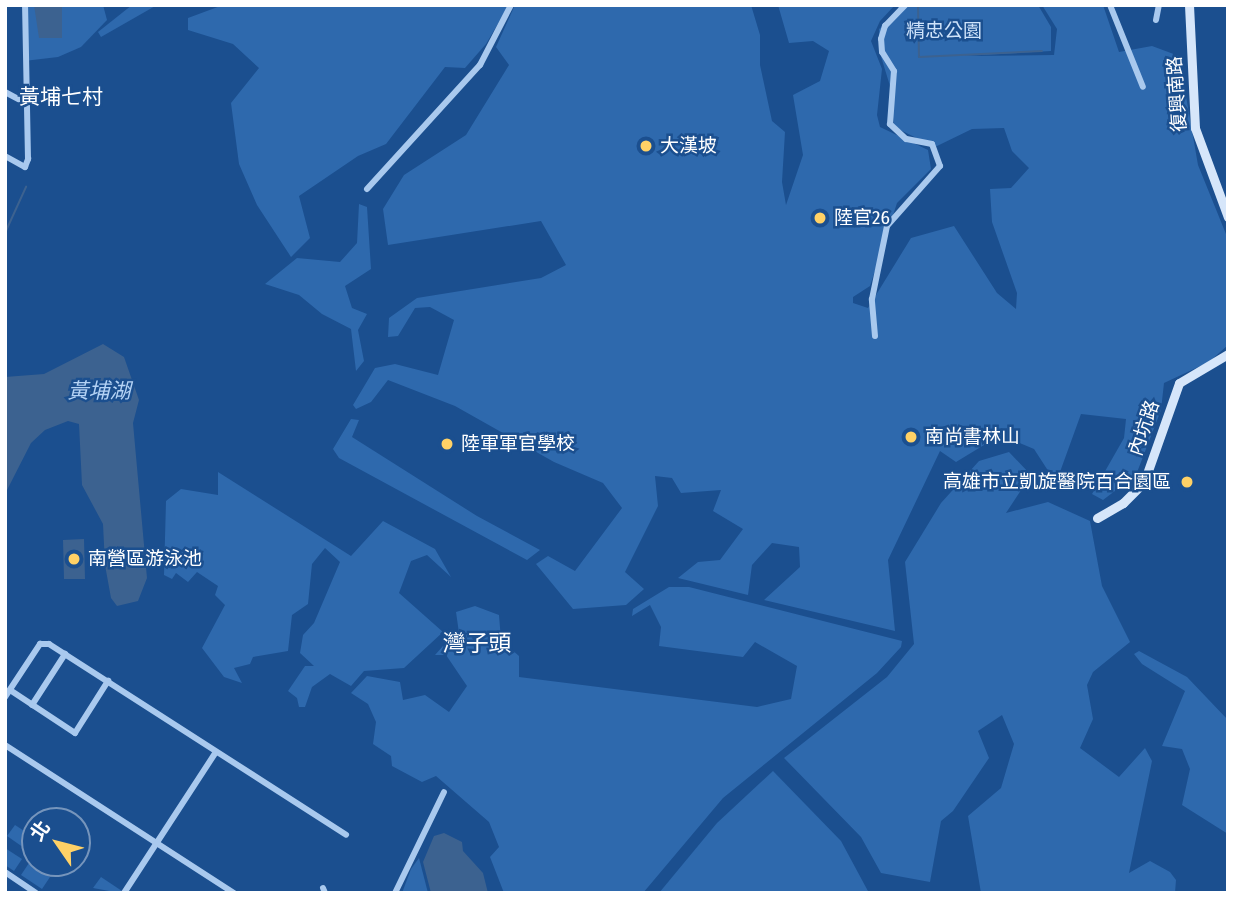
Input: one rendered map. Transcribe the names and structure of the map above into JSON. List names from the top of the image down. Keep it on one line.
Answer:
{"streets":{"street":["復興南路","內坑路"]},"districts":["黃埔七村","灣子頭"],"water":["黃埔湖"],"parks":["精忠公園"],"places":["大漢坡","陸官26","南尚書林山","陸軍軍官學校","高雄市立凱旋醫院百合園區","南營區游泳池"],"north":"top left"}
